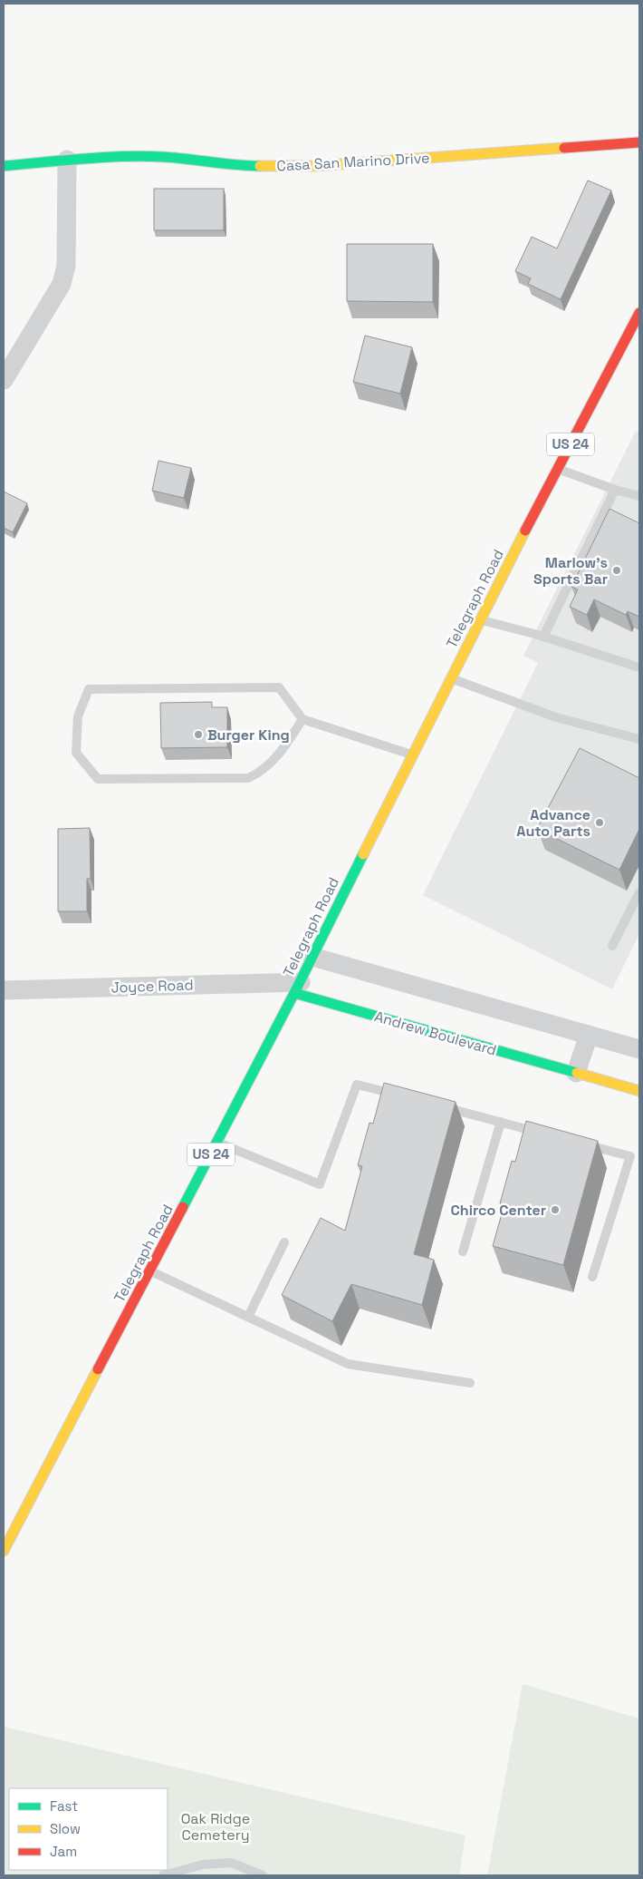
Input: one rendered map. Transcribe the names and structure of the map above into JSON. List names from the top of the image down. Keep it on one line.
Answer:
{"streets":{"main road":["Casa San Marino Drive","US 24","Telegraph Road","Andrew Boulevard"],"street":["Joyce Road"]},"crossings":[["Telegraph Road","Joyce Road"],["Telegraph Road","Andrew Boulevard"],["Joyce Road","Andrew Boulevard"]],"parks":["Oak Ridge Cemetery"],"places":["Marlow's Sports Bar","Burger King","Advance Auto Parts","Chirco Center"],"legend":["Fast","Slow","Jam"]}
